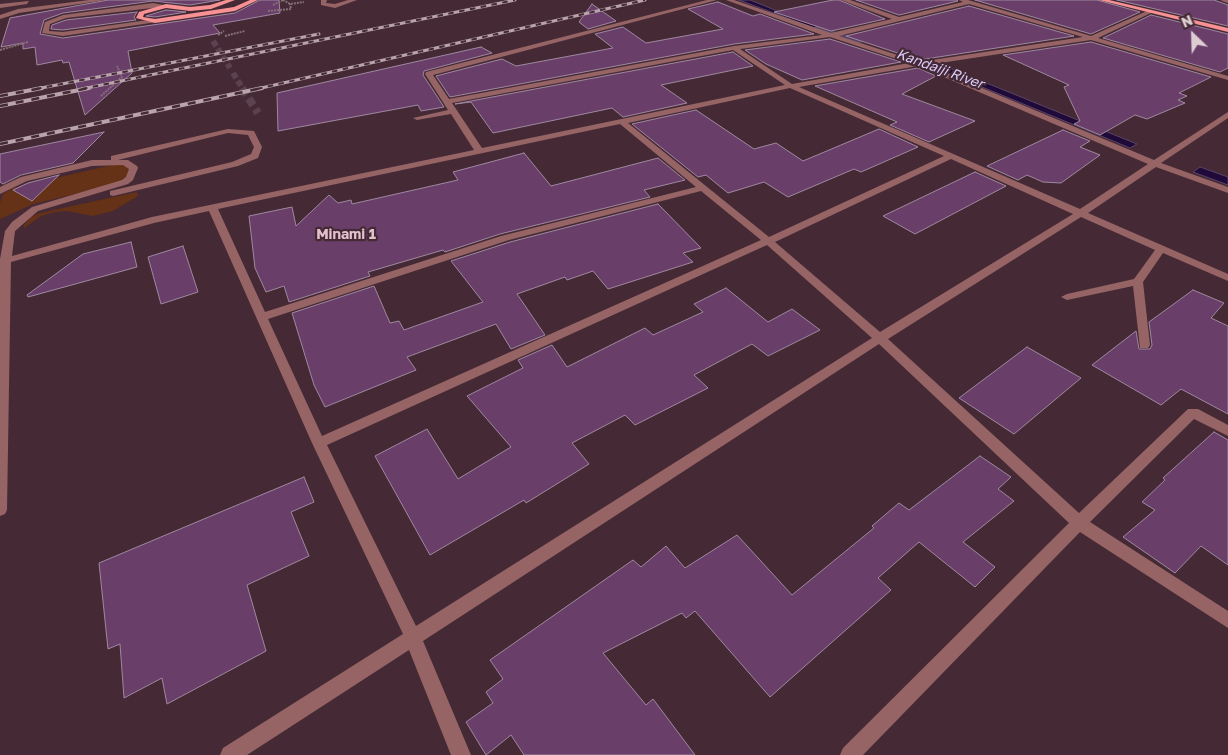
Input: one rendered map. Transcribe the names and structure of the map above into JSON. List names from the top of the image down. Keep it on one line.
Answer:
{"districts":["Minami 1"],"water":["Kandaiji River"],"north":"top left"}
